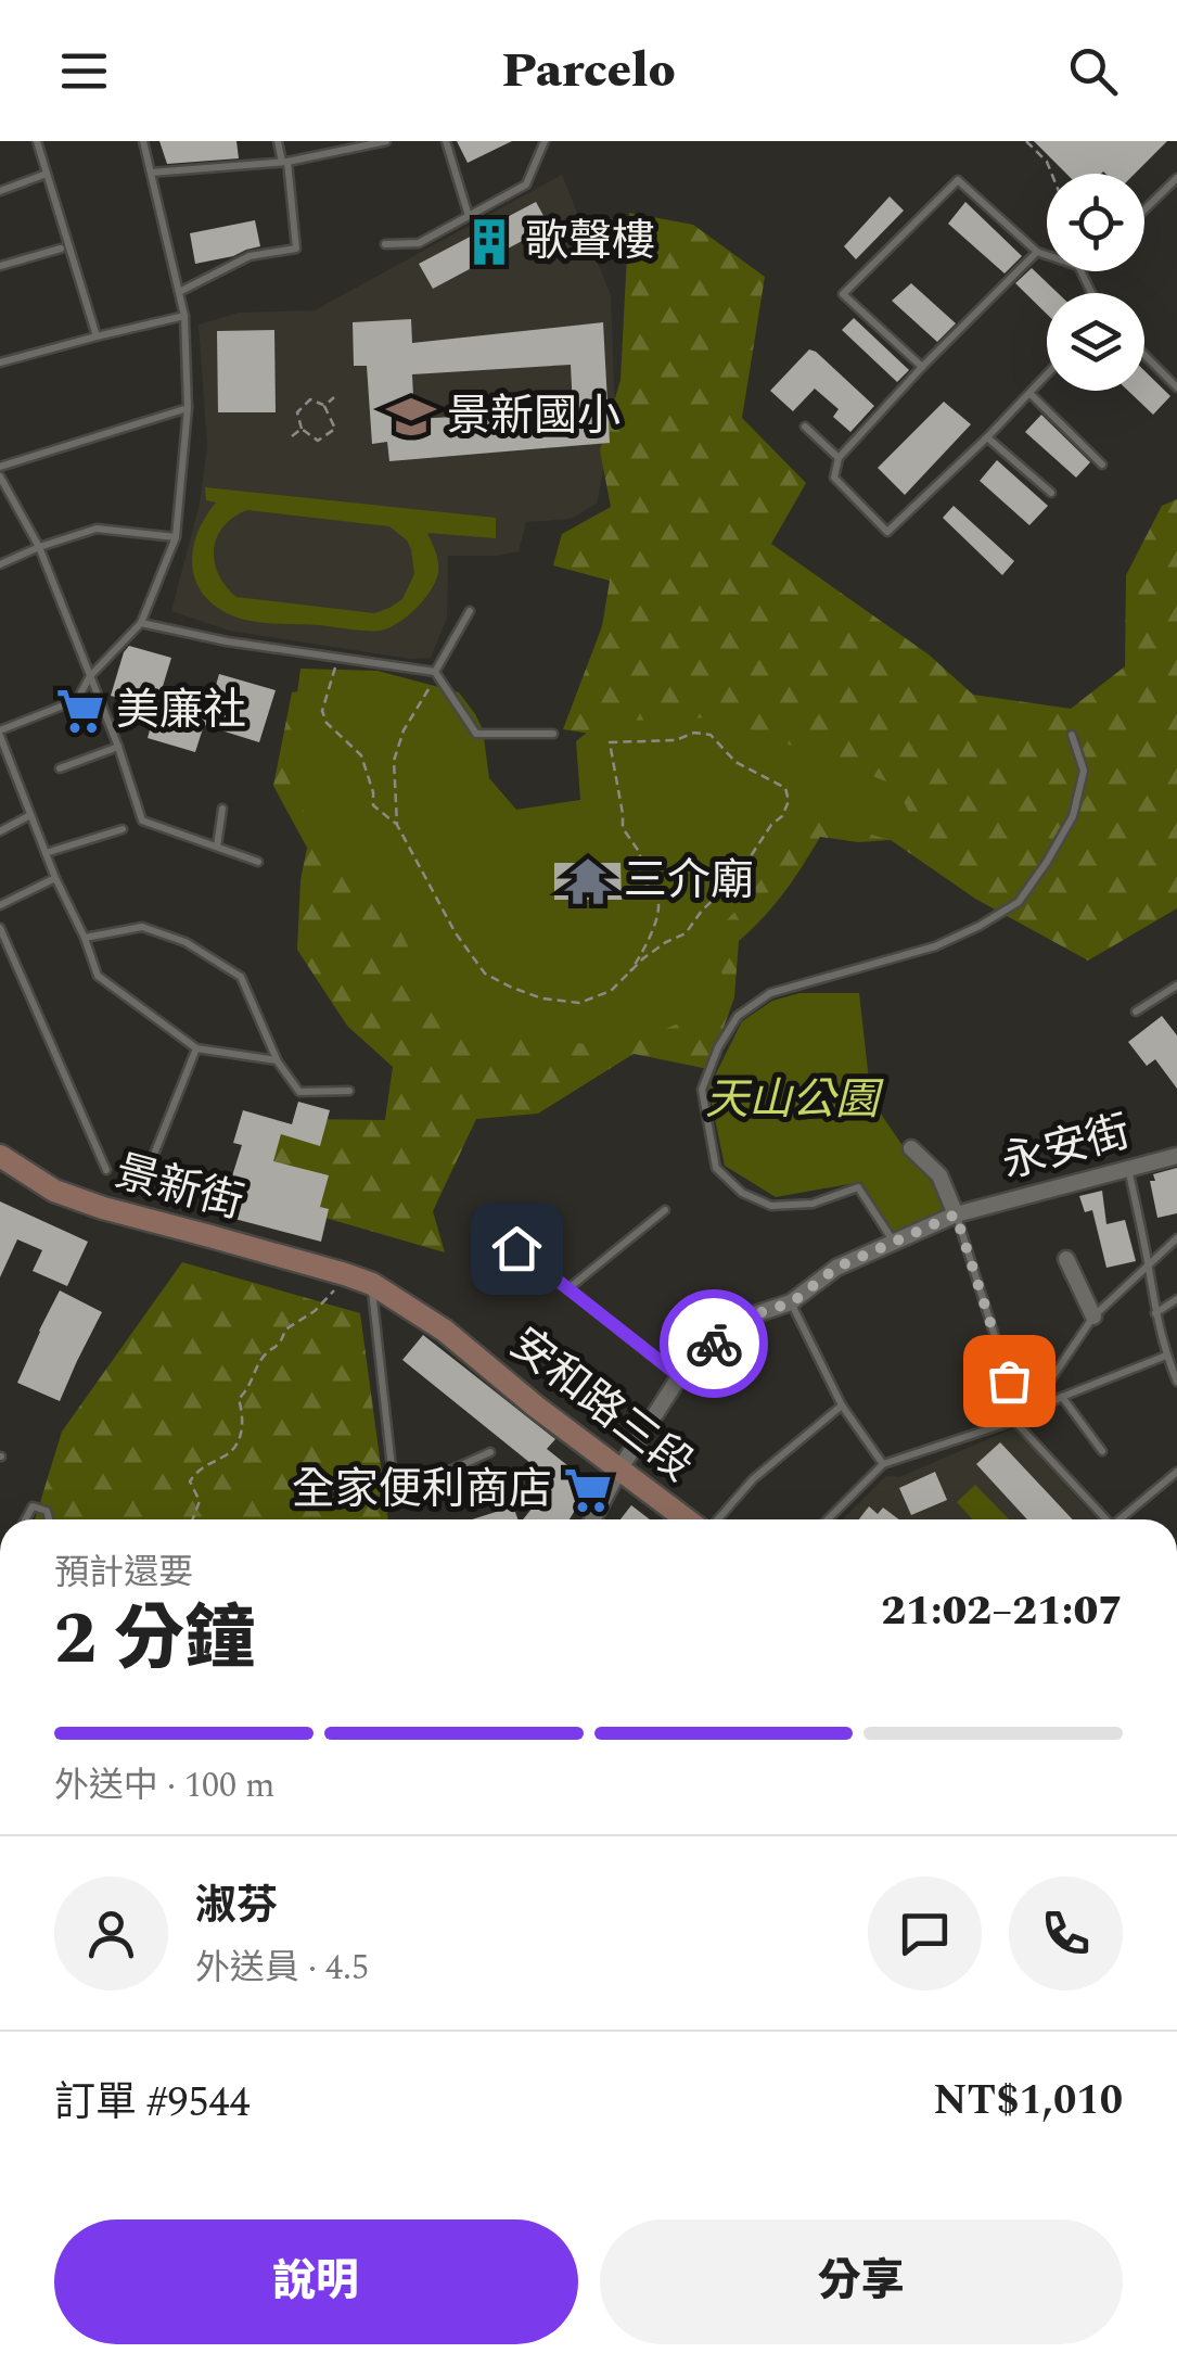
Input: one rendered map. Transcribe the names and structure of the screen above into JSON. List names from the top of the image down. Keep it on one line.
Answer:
{"streets":{"main road":["景新街","安和路三段"],"street":["永安街"]},"crossings":[["永安街","安和路三段"],["景新街","安和路三段"]],"parks":["天山公園"],"places":{"building":["歌聲樓"],"school or university":["景新國小"],"supermarket":["美廉社","全家便利商店"],"temple":["三介廟"]},"page":{"header":"Parcelo","heading":["2 分鐘","預計還要","21:02–21:07"],"panel":["淑芬","外送員 · 4.5","訂單 #9544","NT$1,010"],"bar":"外送中 · 100 m","buttons":["說明","分享"]}}
